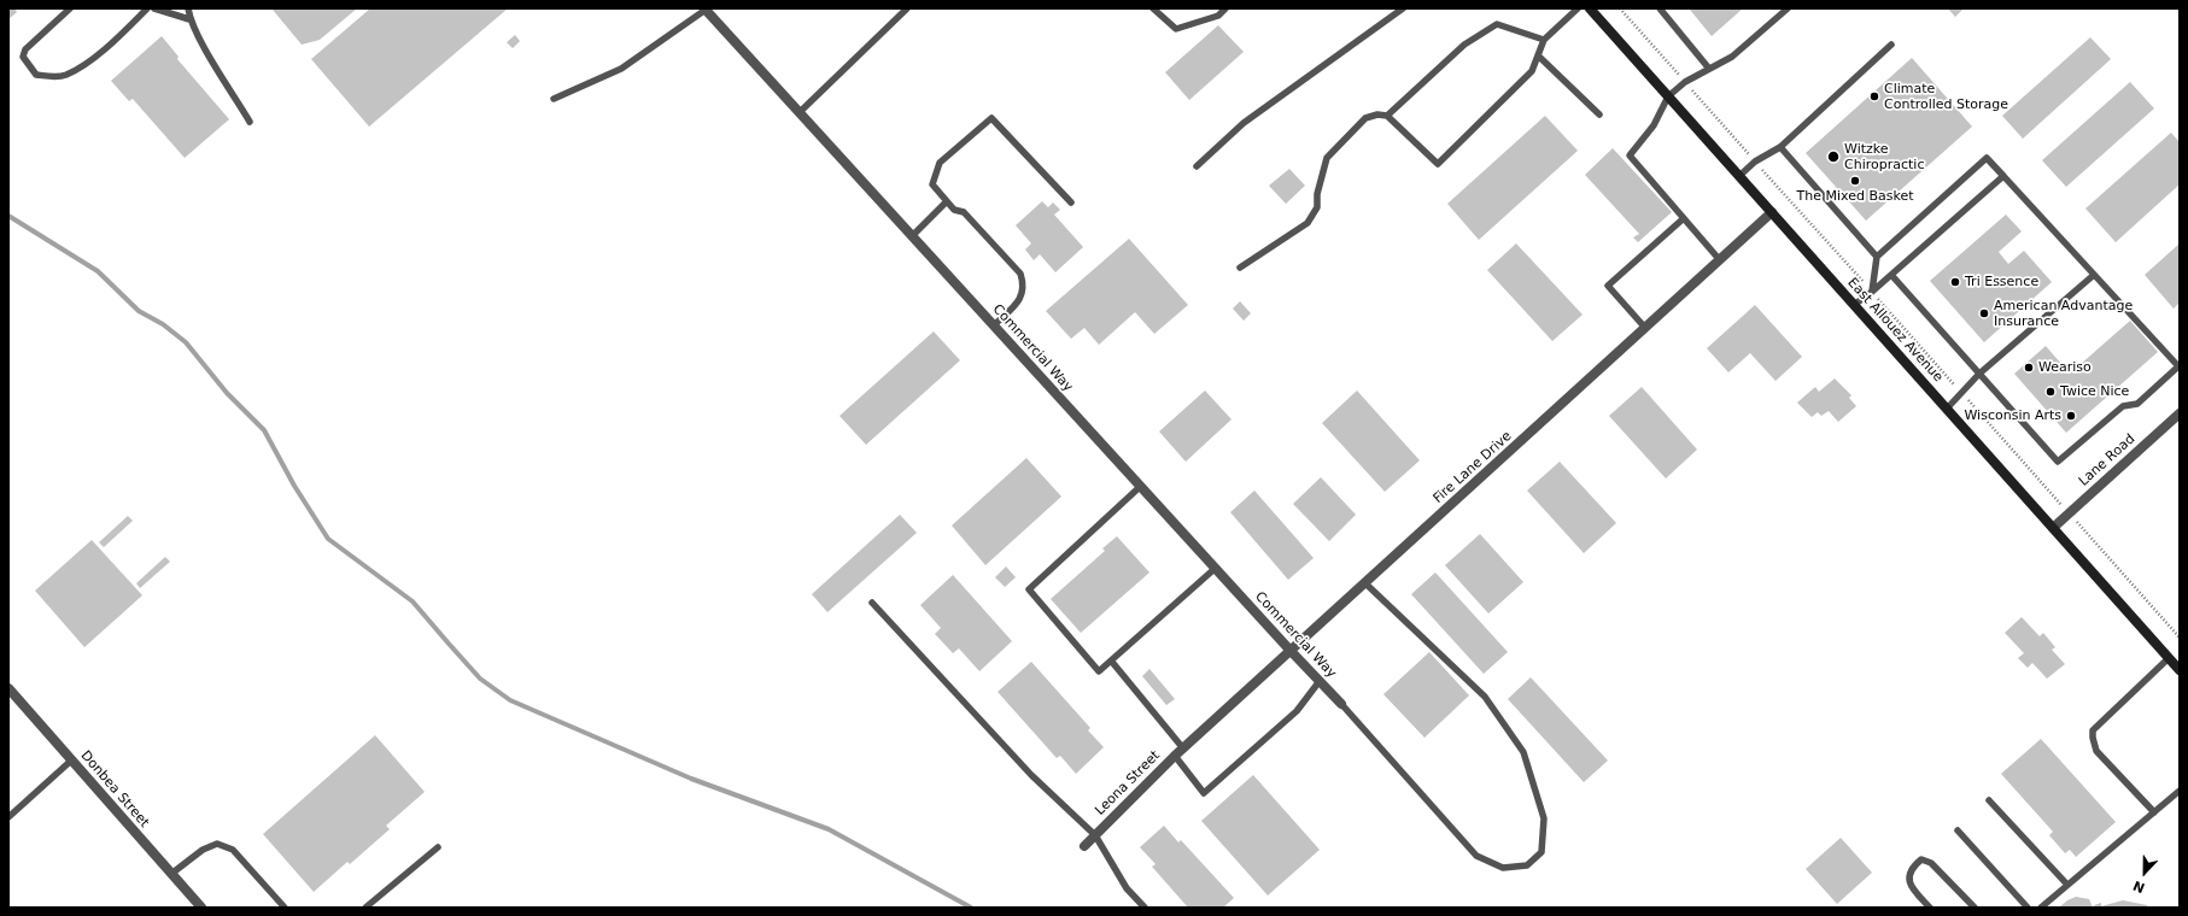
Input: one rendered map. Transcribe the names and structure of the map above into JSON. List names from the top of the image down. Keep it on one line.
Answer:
{"streets":{"street":["East Allouez Avenue","Commercial Way","Lane Road","Fire Lane Drive","Leona Street","Donbea Street"]},"crossings":[["East Allouez Avenue","Lane Road"],["East Allouez Avenue","Fire Lane Drive"],["Commercial Way","Fire Lane Drive"],["Fire Lane Drive","Leona Street"]],"places":["Climate Controlled Storage","Witzke Chiropractic","The Mixed Basket","Tri Essence","American Advantage Insurance","Weariso","Twice Nice","Wisconsin Arts"],"north":"bottom"}
